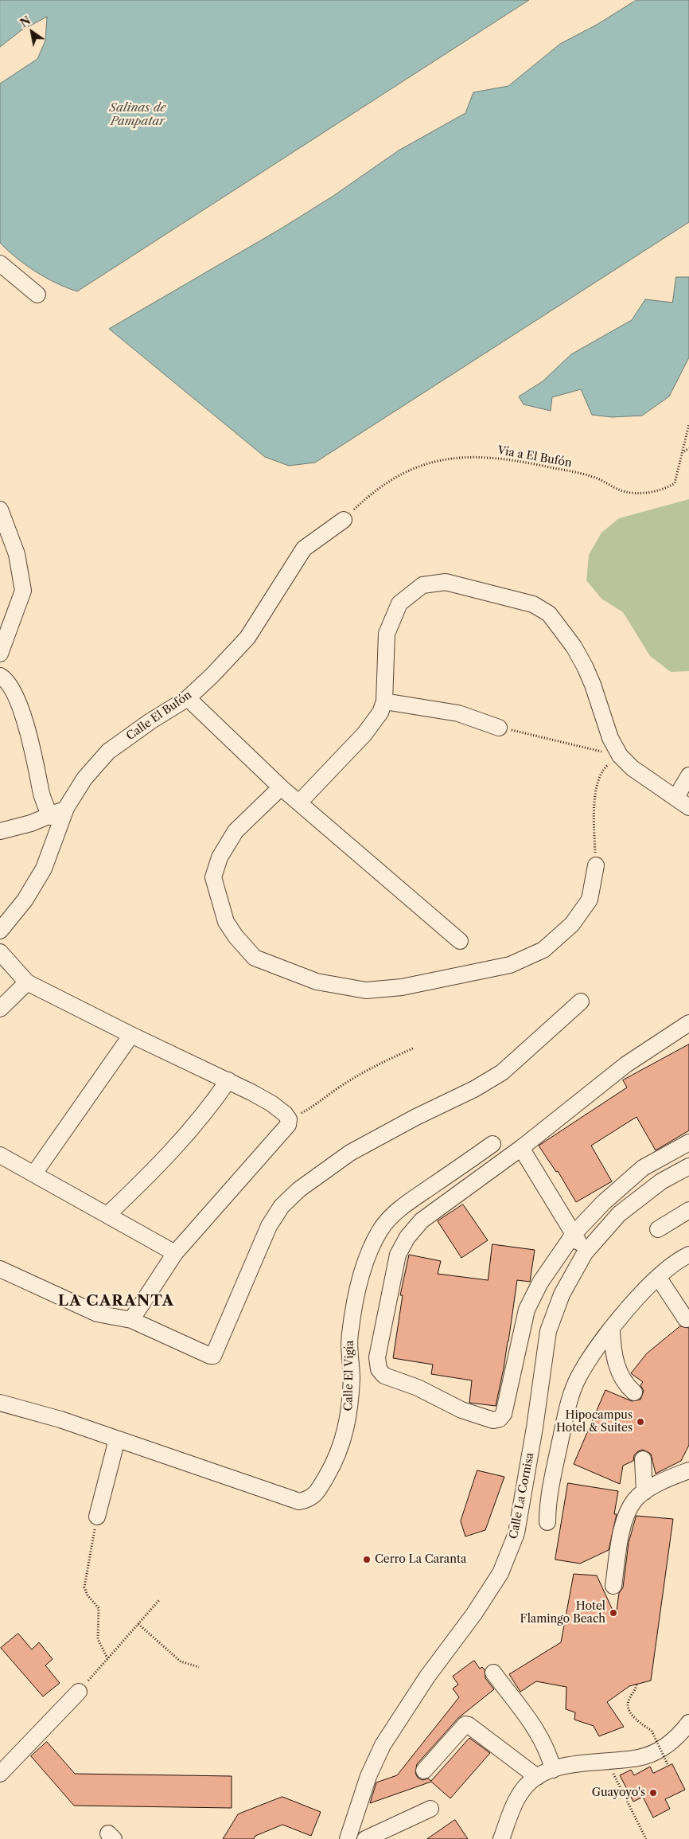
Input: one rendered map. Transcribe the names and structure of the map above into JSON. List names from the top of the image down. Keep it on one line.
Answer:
{"streets":{"street":["Calle El Bufón","Calle El Vigía","Calle La Cornisa"],"path":["Vía a El Bufón"]},"crossings":[["Vía a El Bufón","Calle El Bufón"]],"districts":["LA CARANTA"],"water":["Salinas de Pampatar"],"places":["Hipocampus Hotel & Suites","Cerro La Caranta","Hotel Flamingo Beach","Guayoyo's"],"north":"top left"}
